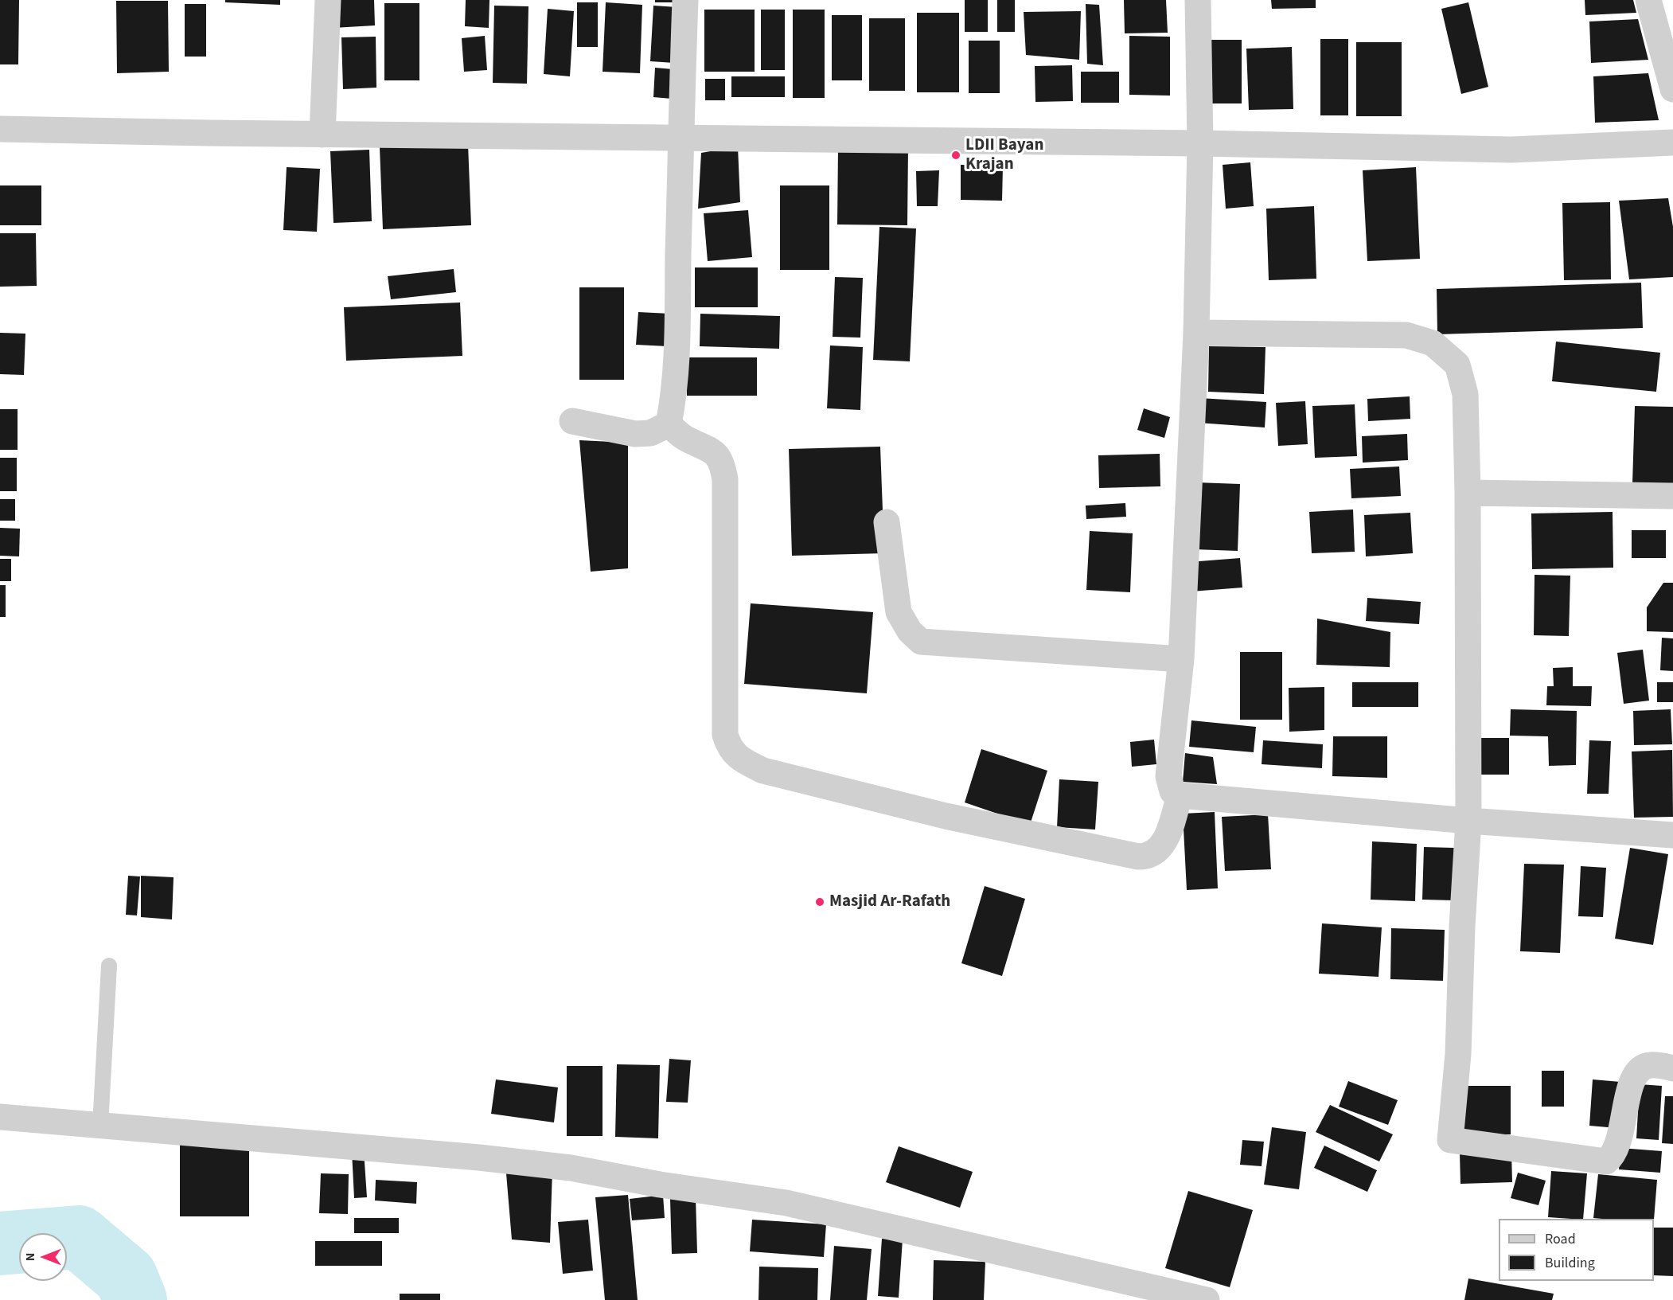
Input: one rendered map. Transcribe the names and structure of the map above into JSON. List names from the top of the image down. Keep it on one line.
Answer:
{"places":["LDII Bayan Krajan","Masjid Ar-Rafath"],"legend":["Road","Building"],"north":"left"}
